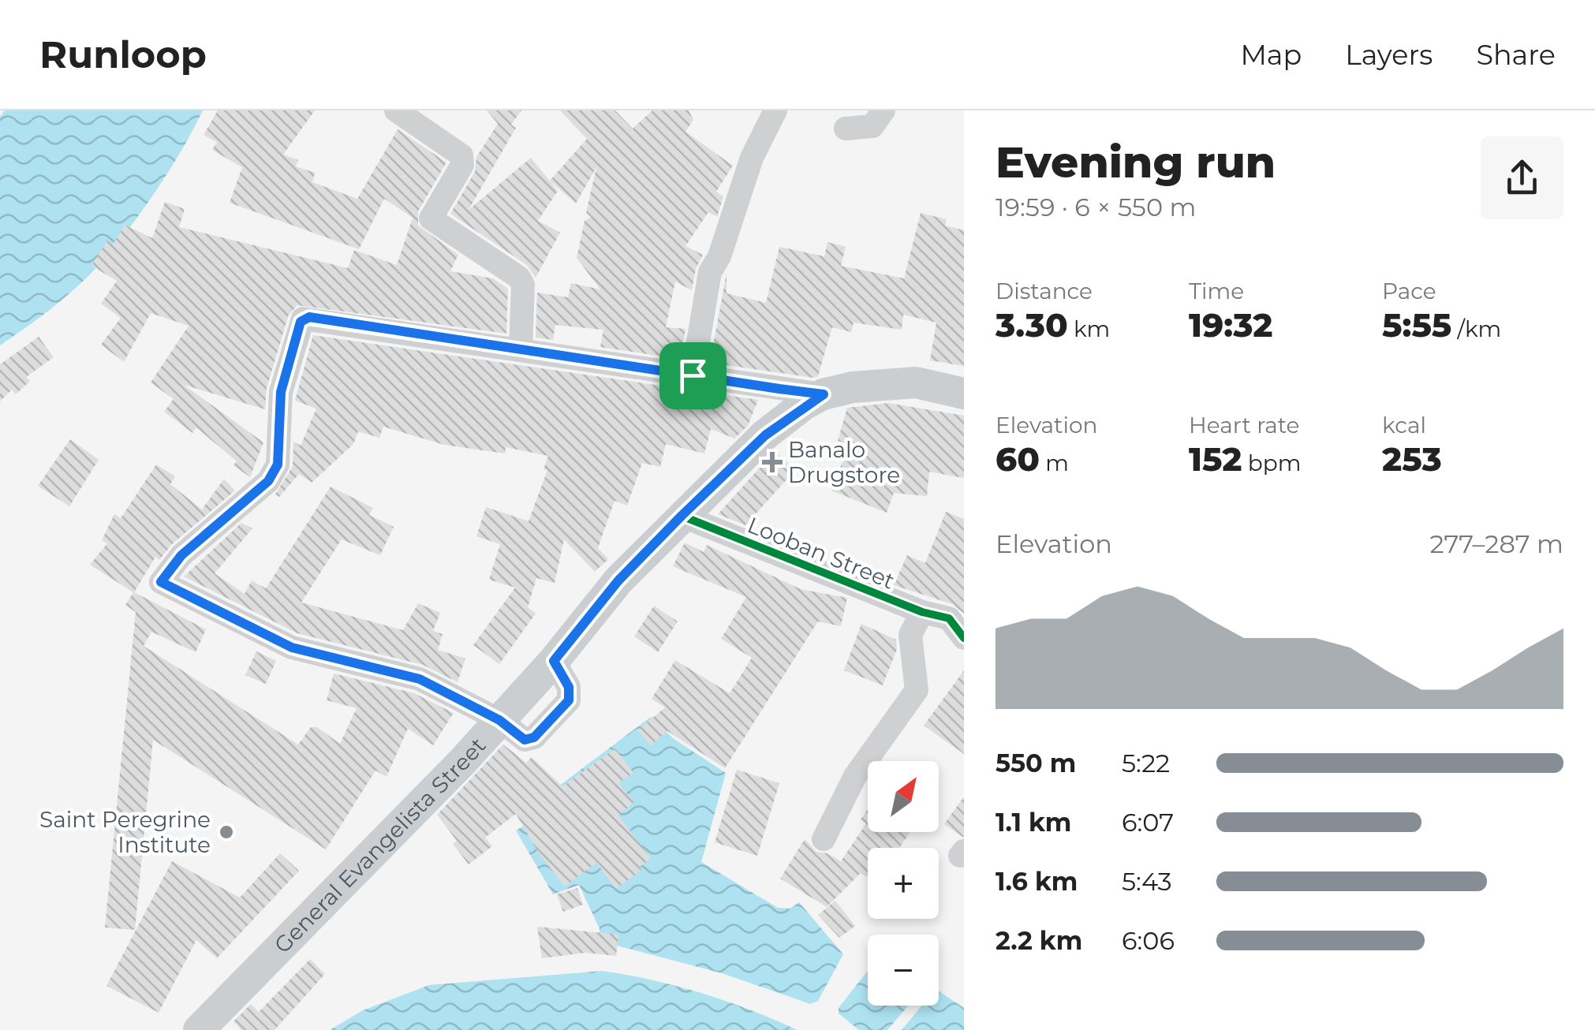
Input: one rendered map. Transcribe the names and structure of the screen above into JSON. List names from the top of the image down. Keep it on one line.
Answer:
{"streets":{"main road":["General Evangelista Street"],"street":["Looban Street"]},"crossings":[["Looban Street","General Evangelista Street"]],"places":{"health":["Banalo Drugstore"],"other":["Saint Peregrine Institute"]},"north":"top right","page":{"header":"Runloop","nav":["Map","Layers","Share"],"heading":["Evening run","19:59 · 6 × 550 m"],"stats":[["Distance","3.30 km"],["Time","19:32"],["Pace","5:55 /km"],["Elevation","60 m"],["Heart rate","152 bpm"],["kcal","253"]],"chart":["Elevation","277–287 m"],"list":[{"name":"550 m","note":"5:22"},{"name":"1.1 km","note":"6:07"},{"name":"1.6 km","note":"5:43"},{"name":"2.2 km","note":"6:06"}],"map_buttons":["+","−"]}}
